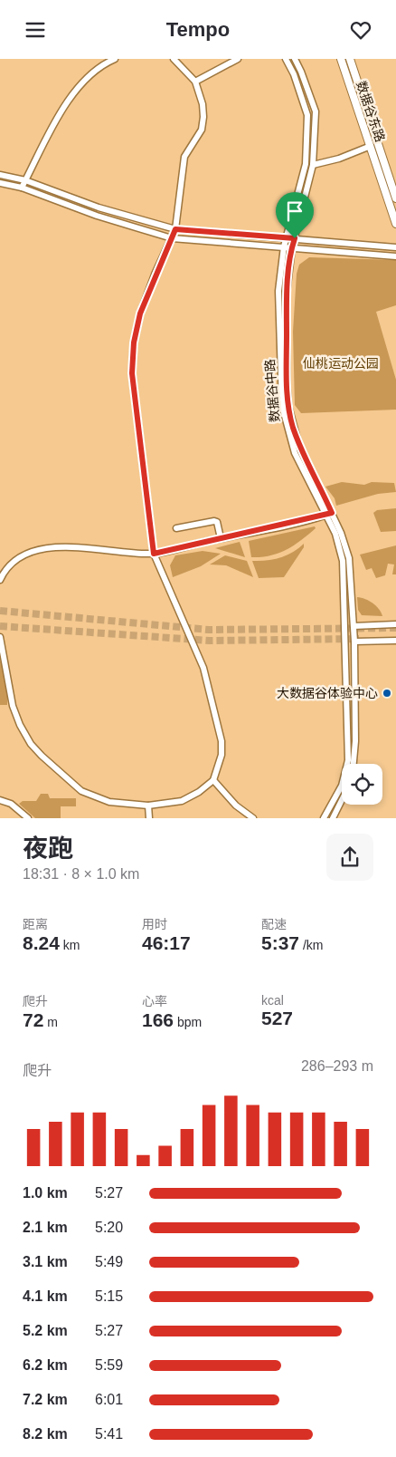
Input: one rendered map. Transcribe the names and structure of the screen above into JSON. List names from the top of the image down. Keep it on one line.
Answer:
{"streets":{"main road":["数据谷东路"],"street":["数据谷中路"]},"parks":["仙桃运动公园"],"places":["大数据谷体验中心"],"page":{"header":"Tempo","heading":["夜跑","18:31 · 8 × 1.0 km"],"stats":[["距离","8.24 km"],["用时","46:17"],["配速","5:37 /km"],["爬升","72 m"],["心率","166 bpm"],["kcal","527"]],"chart":["爬升","286–293 m"],"list":[{"name":"1.0 km","note":"5:27"},{"name":"2.1 km","note":"5:20"},{"name":"3.1 km","note":"5:49"},{"name":"4.1 km","note":"5:15"},{"name":"5.2 km","note":"5:27"},{"name":"6.2 km","note":"5:59"},{"name":"7.2 km","note":"6:01"},{"name":"8.2 km","note":"5:41"}]}}
